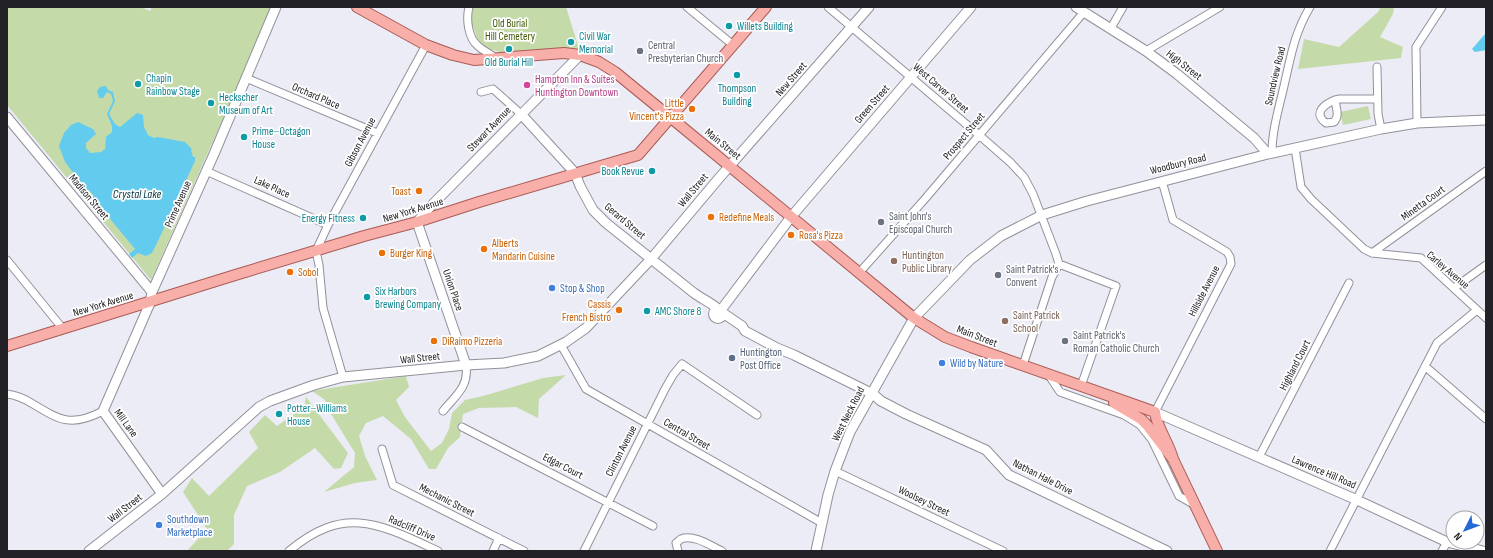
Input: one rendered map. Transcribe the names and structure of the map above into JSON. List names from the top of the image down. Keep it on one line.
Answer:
{"streets":{"main road":["Main Street","New York Avenue"],"street":["High Street","Soundview Road","New Street","West Carver Street","Orchard Place","Green Street","Stewart Avenue","Prospect Street","Gibson Avenue","Woodbury Road","Lake Place","Wall Street","Madison Street","Minetta Court","Prime Avenue","Gerard Street","Carley Avenue","Union Place","Hillside Avenue","Highland Court","West Neck Road","Mill Lane","Central Street","Clinton Avenue","Edgar Court","Lawrence Hill Road","Nathan Hale Drive","Mechanic Street","Woolsey Street","Radcliff Drive"]},"crossings":[["High Street","Soundview Road"],["High Street","Prospect Street"],["High Street","Woodbury Road"],["Soundview Road","Woodbury Road"],["New Street","West Carver Street"],["New Street","Main Street"],["New Street","Wall Street"],["West Carver Street","Green Street"],["West Carver Street","Prospect Street"],["West Carver Street","Woodbury Road"],["Orchard Place","Gibson Avenue"],["Orchard Place","Prime Avenue"],["Green Street","Main Street"],["Stewart Avenue","Main Street"],["Stewart Avenue","New York Avenue"],["Stewart Avenue","Gerard Street"],["Stewart Avenue","Union Place"],["Prospect Street","Main Street"],["Gibson Avenue","Main Street"],["Gibson Avenue","Lake Place"],["Gibson Avenue","New York Avenue"],["Main Street","Woodbury Road"],["Main Street","Wall Street"],["Main Street","New York Avenue"],["Main Street","Hillside Avenue"],["Main Street","West Neck Road"],["Main Street","Lawrence Hill Road"],["Woodbury Road","Carley Avenue"],["Woodbury Road","Hillside Avenue"],["Woodbury Road","West Neck Road"],["Lake Place","Prime Avenue"],["Wall Street","Gerard Street"],["Wall Street","Union Place"],["Wall Street","Mill Lane"],["Wall Street","Central Street"],["Madison Street","Prime Avenue"],["Minetta Court","Carley Avenue"],["Prime Avenue","New York Avenue"],["Prime Avenue","Mill Lane"],["New York Avenue","Gerard Street"],["New York Avenue","Union Place"],["Gerard Street","West Neck Road"],["Gerard Street","Nathan Hale Drive"],["Hillside Avenue","Lawrence Hill Road"],["Highland Court","Lawrence Hill Road"],["West Neck Road","Central Street"],["West Neck Road","Nathan Hale Drive"],["West Neck Road","Woolsey Street"],["Central Street","Clinton Avenue"],["Clinton Avenue","Edgar Court"]],"water":["Crystal Lake"],"parks":["Old Burial Hill Cemetery"],"places":["Willets Building","Civil War Memorial","Old Burial Hill","Central Presbyterian Church","Thompson Building","Chapin Rainbow Stage","Hampton Inn & Suites Huntington Downtown","Heckscher Museum of Art","Little Vincent's Pizza","Prime–Octagon House","Book Revue","Toast","Redefine Meals","Energy Fitness","Saint John's Episcopal Church","Rosa's Pizza","Alberts Mandarin Cuisine","Burger King","Huntington Public Library","Sobol","Saint Patrick's Convent","Stop & Shop","Six Harbors Brewing Company","Cassis French Bistro","AMC Shore 8","Saint Patrick School","DiRaimo Pizzeria","Saint Patrick's Roman Catholic Church","Huntington Post Office","Wild by Nature","Potter–Williams House","Southdown Marketplace"],"north":"bottom left"}
